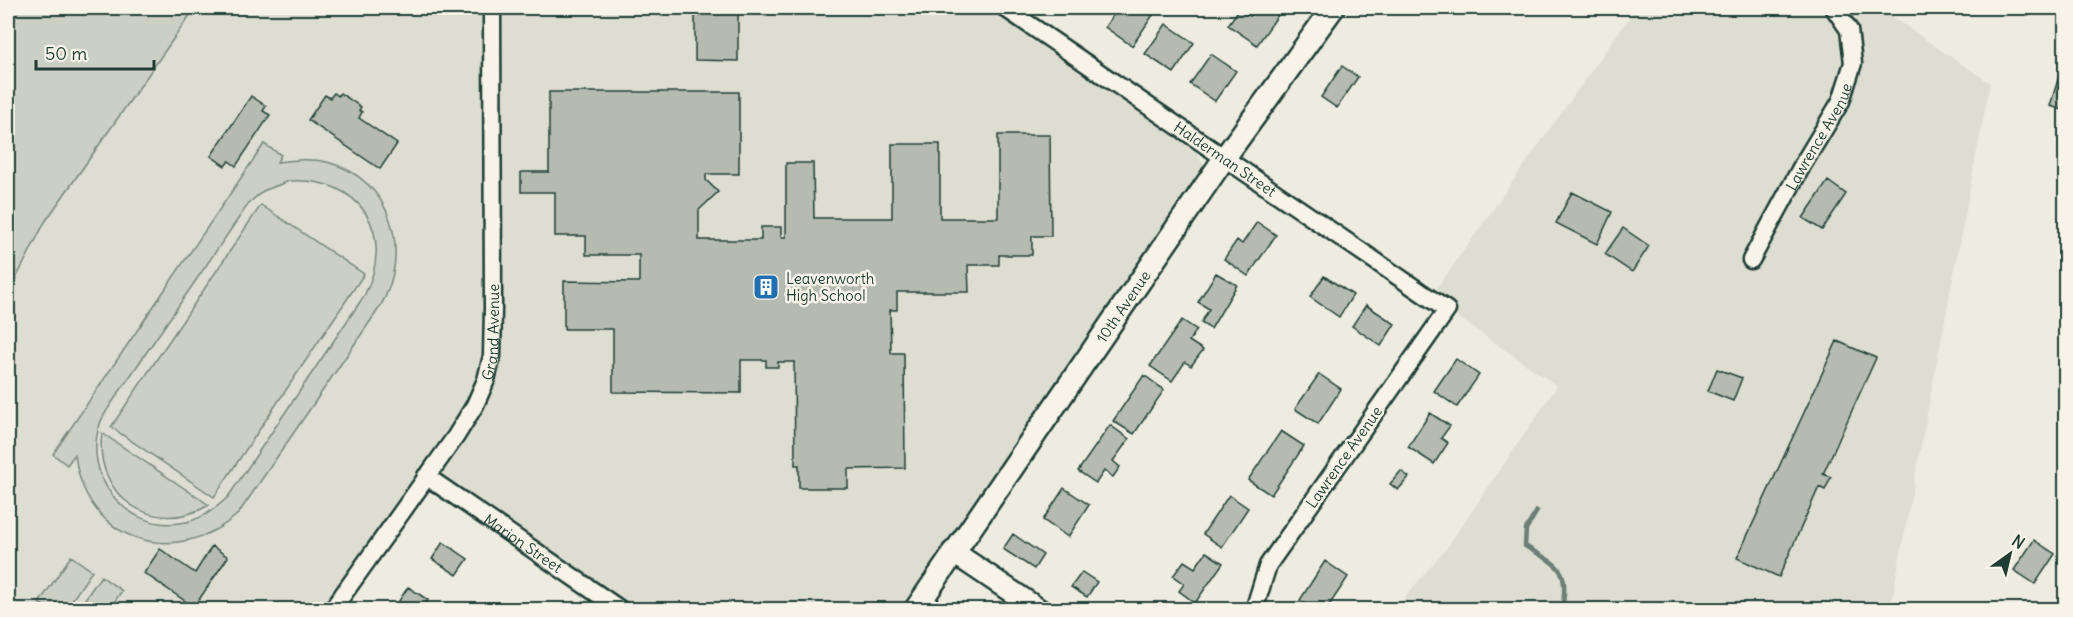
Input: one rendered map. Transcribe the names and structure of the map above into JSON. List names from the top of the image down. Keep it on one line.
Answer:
{"streets":{"street":["Lawrence Avenue","Halderman Street","10th Avenue","Grand Avenue","Marion Street"]},"crossings":[["Lawrence Avenue","Halderman Street"],["Halderman Street","10th Avenue"],["Grand Avenue","Marion Street"]],"places":{"building":["Leavenworth High School"]},"scale_bar":"50 m","north":"top right"}
